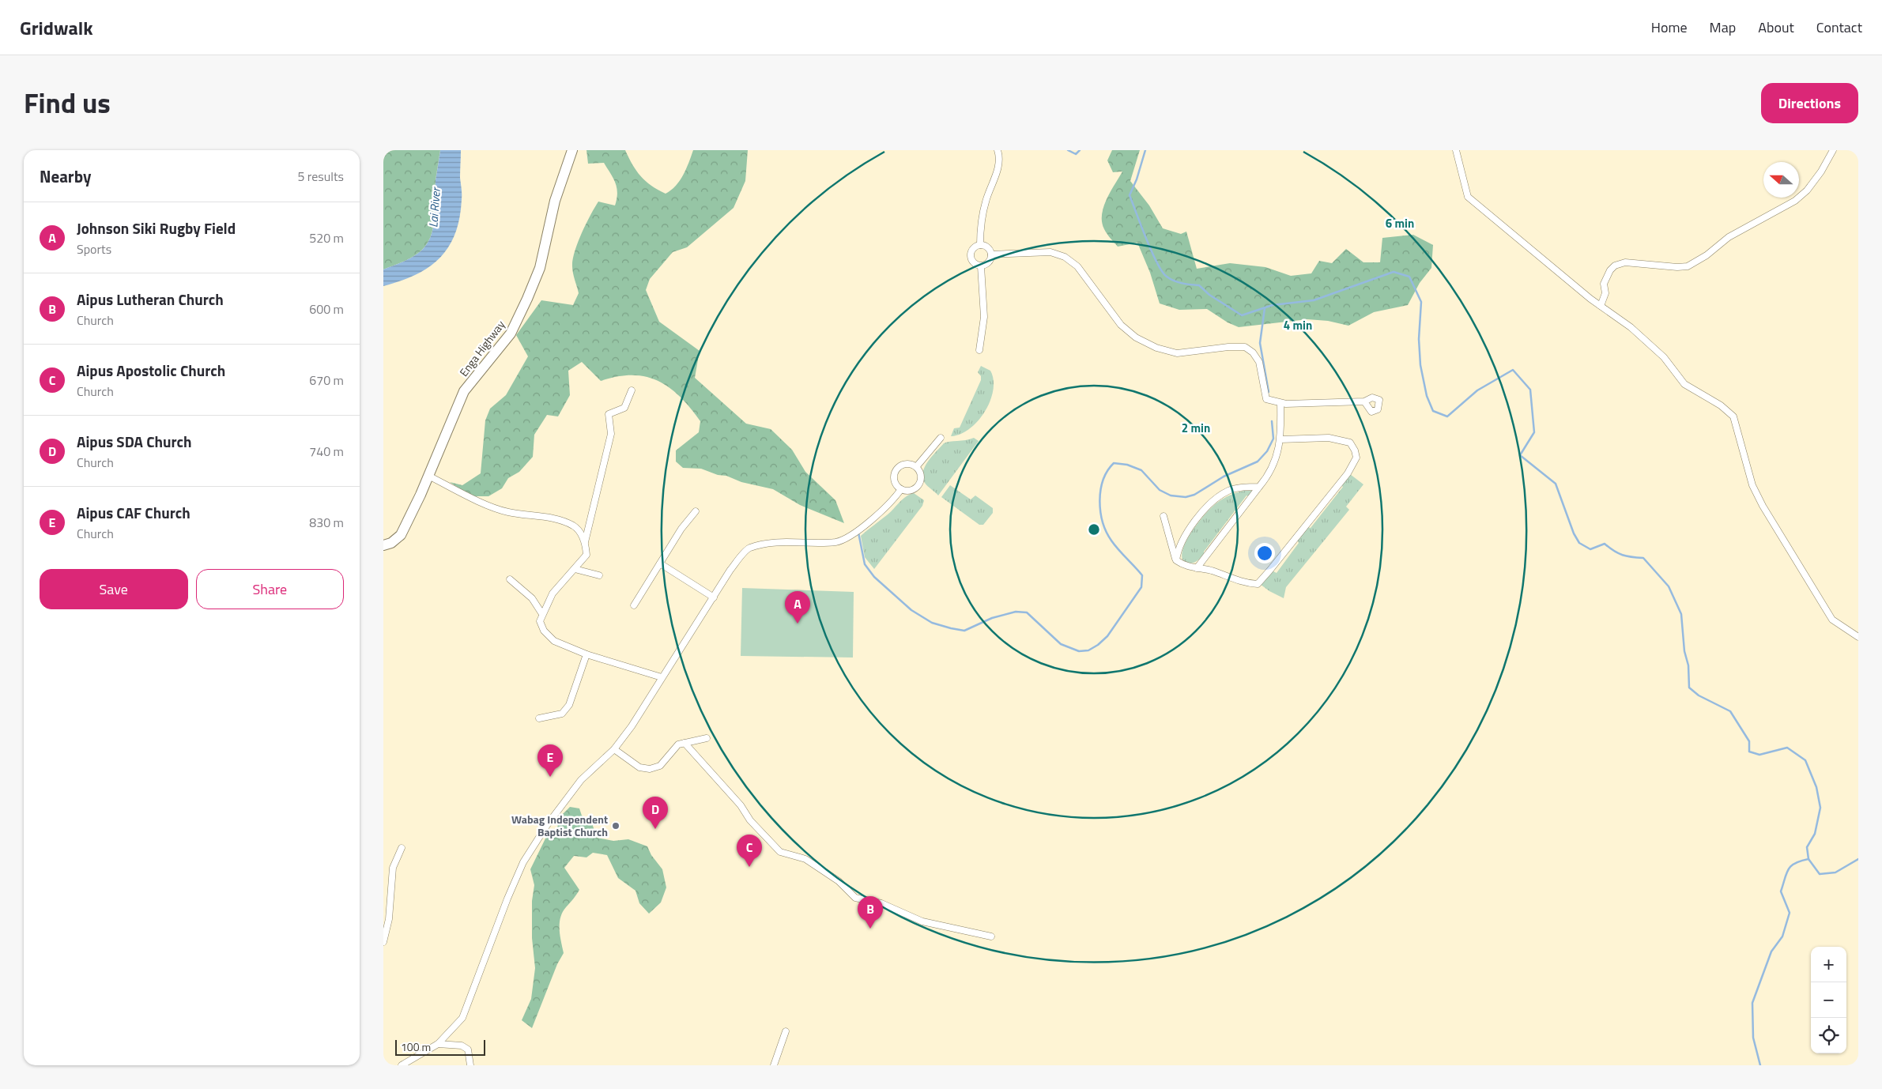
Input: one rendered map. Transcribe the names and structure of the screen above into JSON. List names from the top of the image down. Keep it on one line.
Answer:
{"streets":{"main road":["Enga Highway"]},"water":["Lai River"],"places":["Wabag Independent Baptist Church"],"scale_bar":"100 m","north":"left","page":{"header":"Gridwalk","nav":["Home","Map","About","Contact"],"title":"Find us","buttons":["Directions",["Save","Share"]],"heading":["Nearby","5 results"],"list":[{"mark":"A","name":"Johnson Siki Rugby Field","note":"Sports","value":"520 m"},{"mark":"B","name":"Aipus Lutheran Church","note":"Church","value":"600 m"},{"mark":"C","name":"Aipus Apostolic Church","note":"Church","value":"670 m"},{"mark":"D","name":"Aipus SDA Church","note":"Church","value":"740 m"},{"mark":"E","name":"Aipus CAF Church","note":"Church","value":"830 m"}],"pins":["A","E","D","C","B"],"map_buttons":["+","−"],"scale":"100 m"},"rings":["6 min","4 min","2 min"]}
